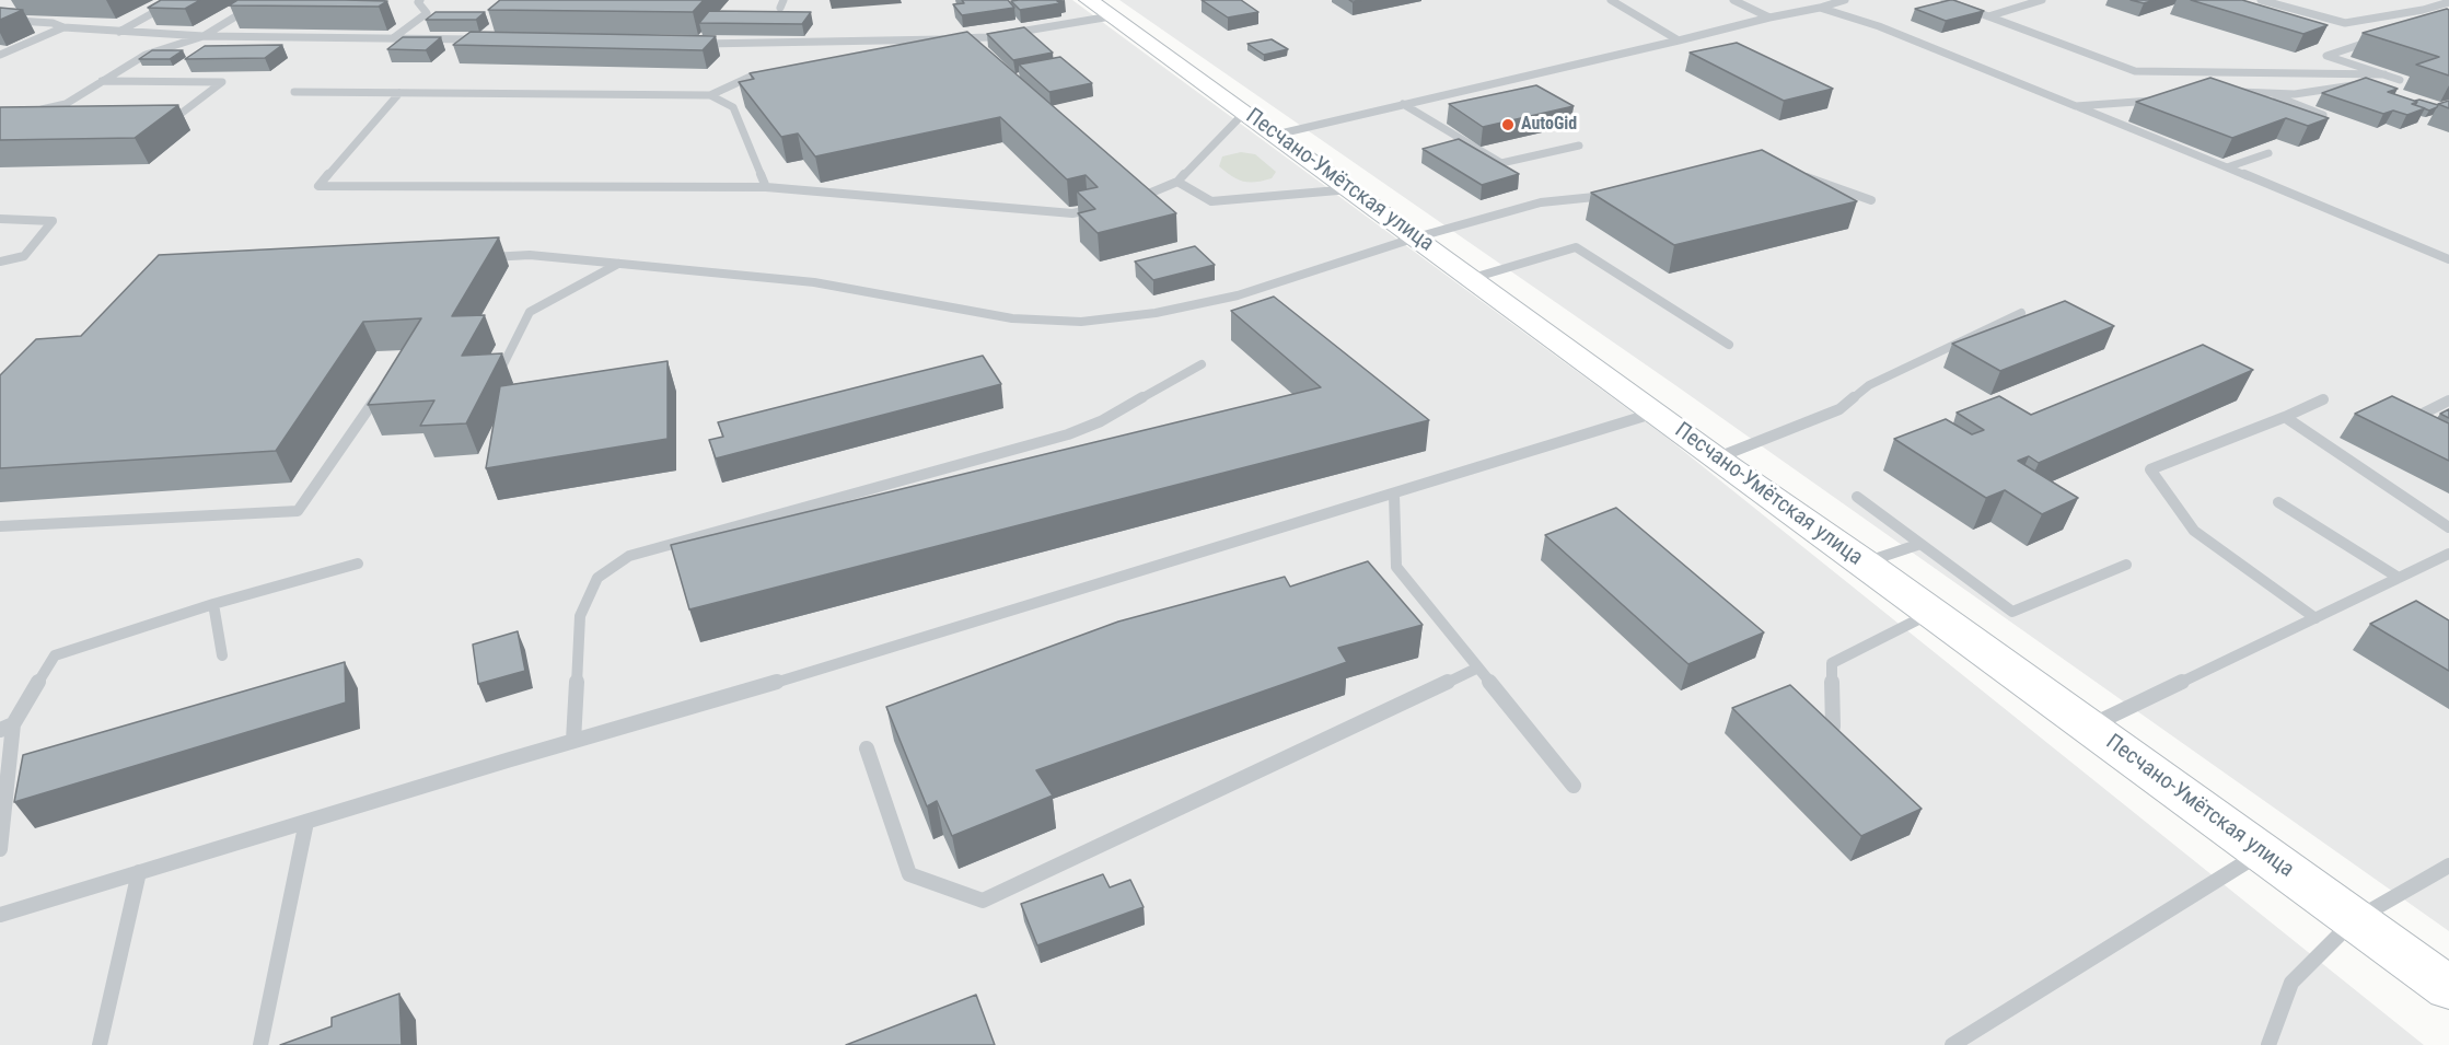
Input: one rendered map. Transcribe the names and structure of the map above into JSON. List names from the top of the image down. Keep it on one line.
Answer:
{"streets":{"main road":["Песчано-Умётская улица"]},"places":["AutoGid"]}
